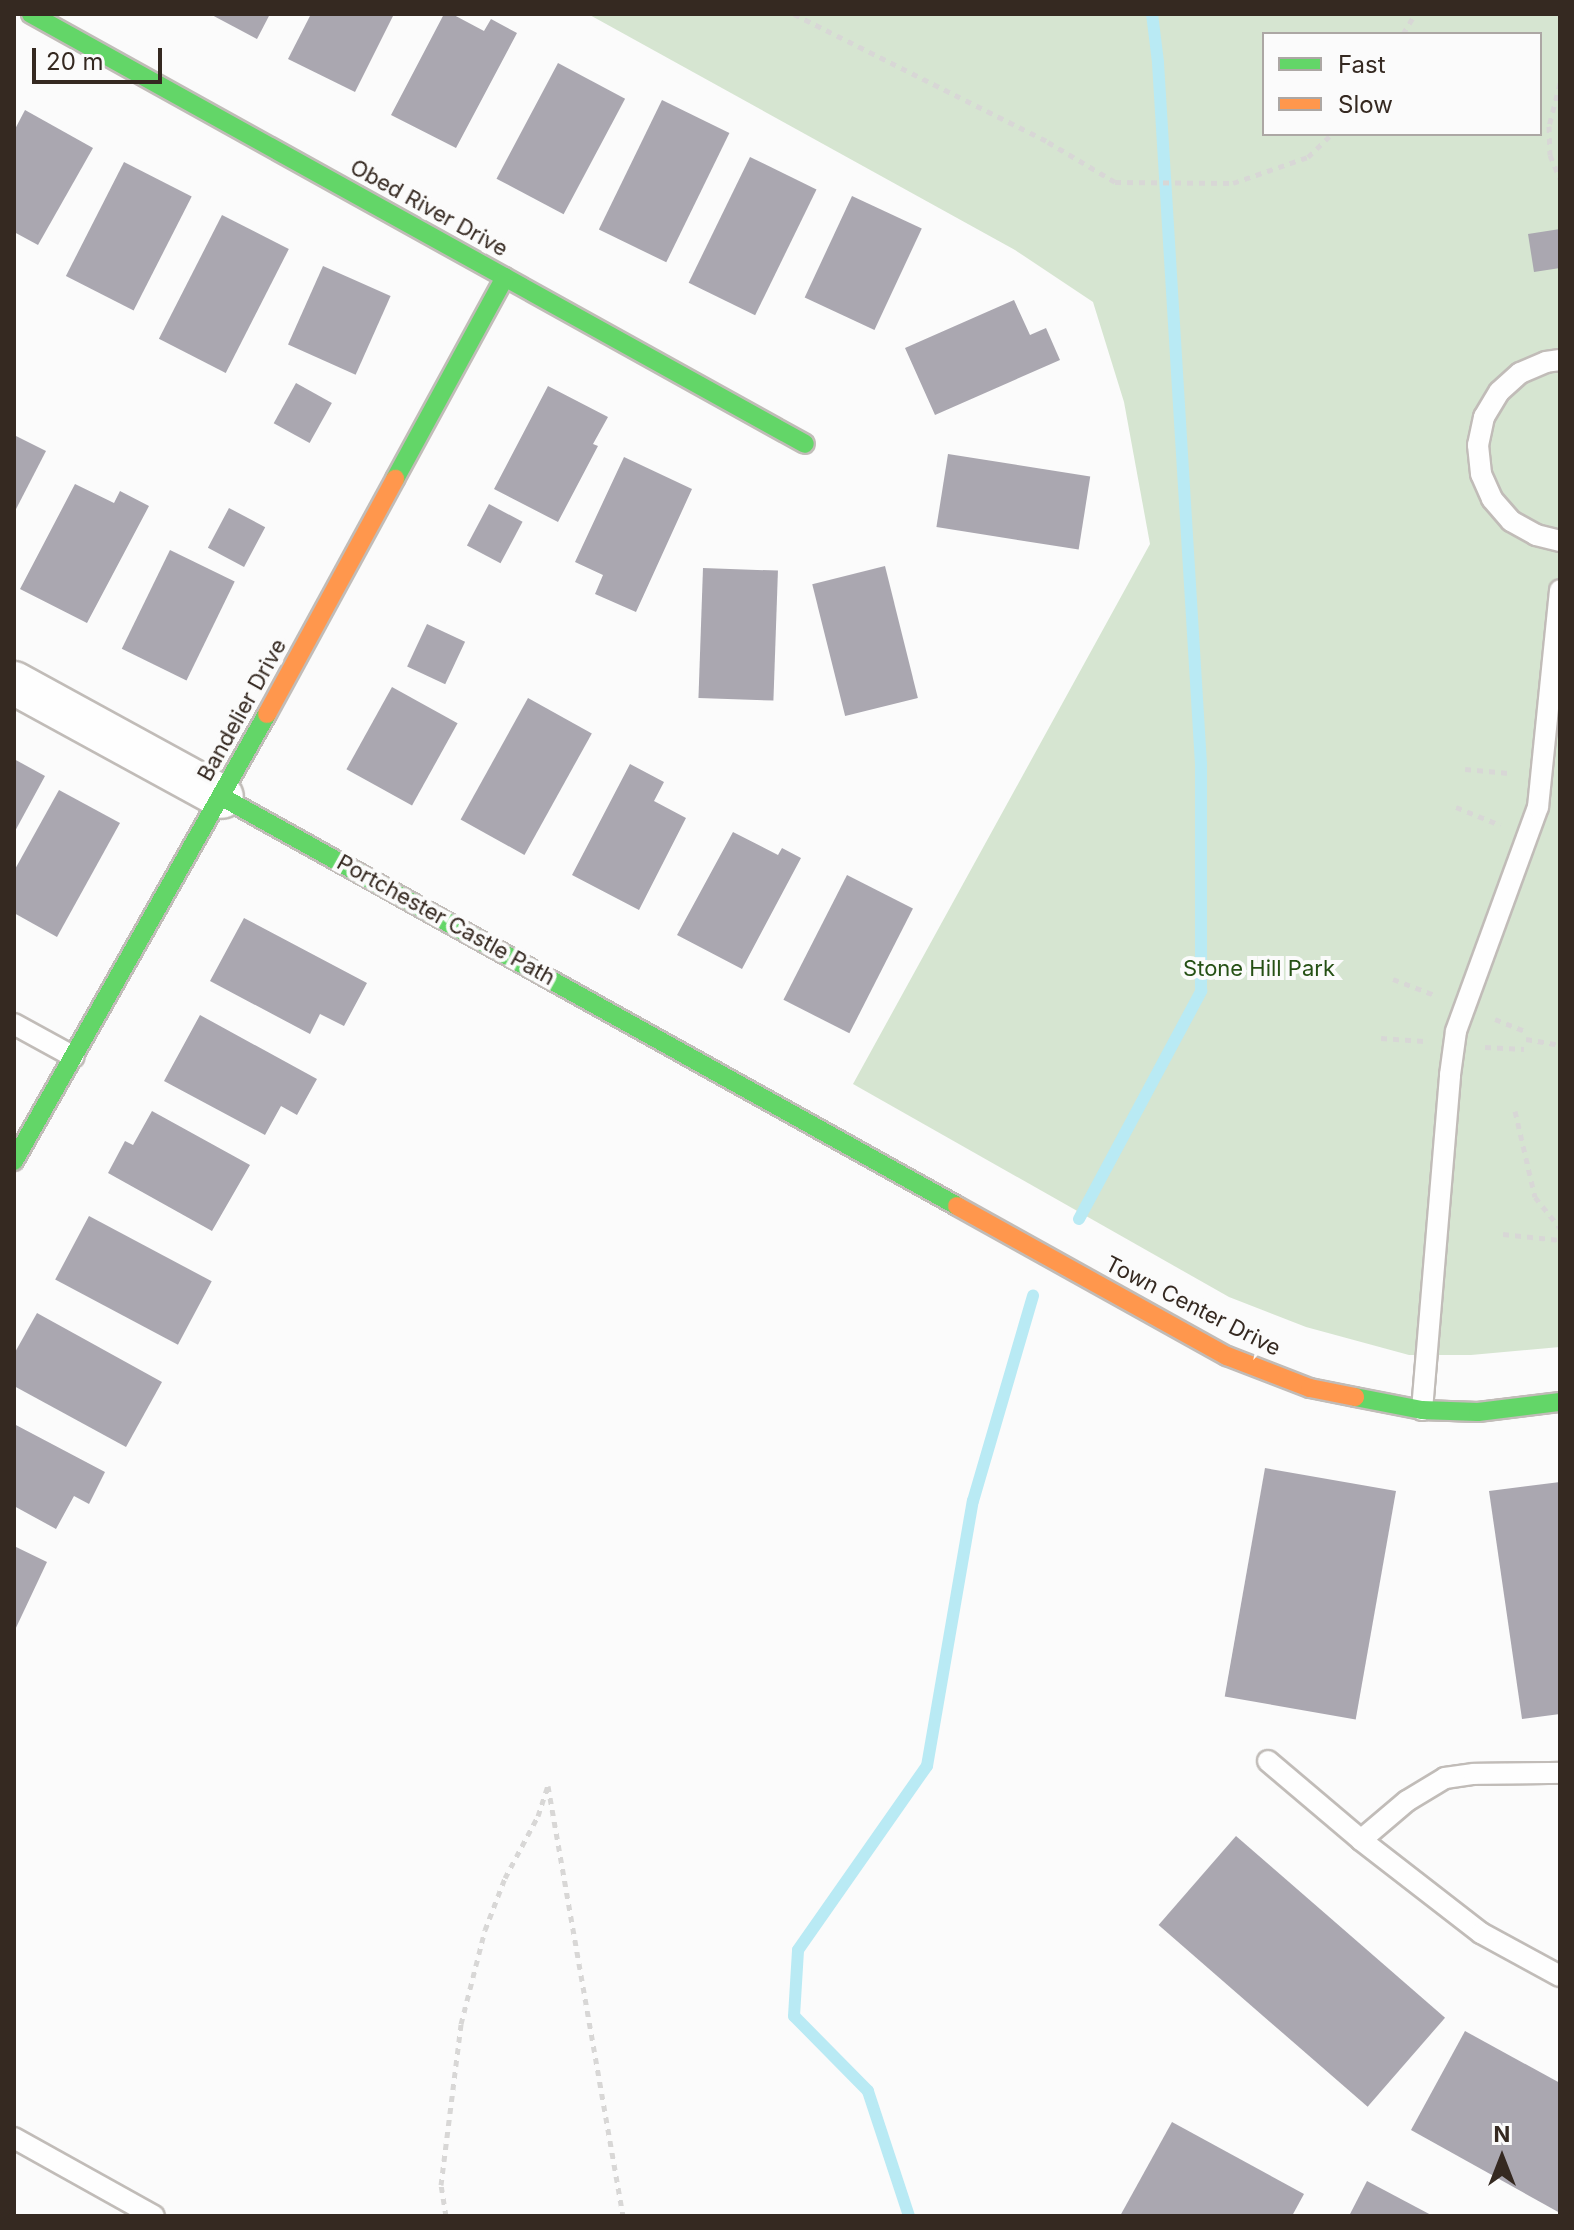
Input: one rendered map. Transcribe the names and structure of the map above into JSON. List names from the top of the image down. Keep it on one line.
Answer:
{"streets":{"street":["Obed River Drive","Bandelier Drive","Portchester Castle Path","Town Center Drive"]},"crossings":[["Obed River Drive","Bandelier Drive"],["Bandelier Drive","Portchester Castle Path"],["Portchester Castle Path","Town Center Drive"]],"parks":["Stone Hill Park"],"legend":["Fast","Slow"],"scale_bar":"20 m","north":"top"}
